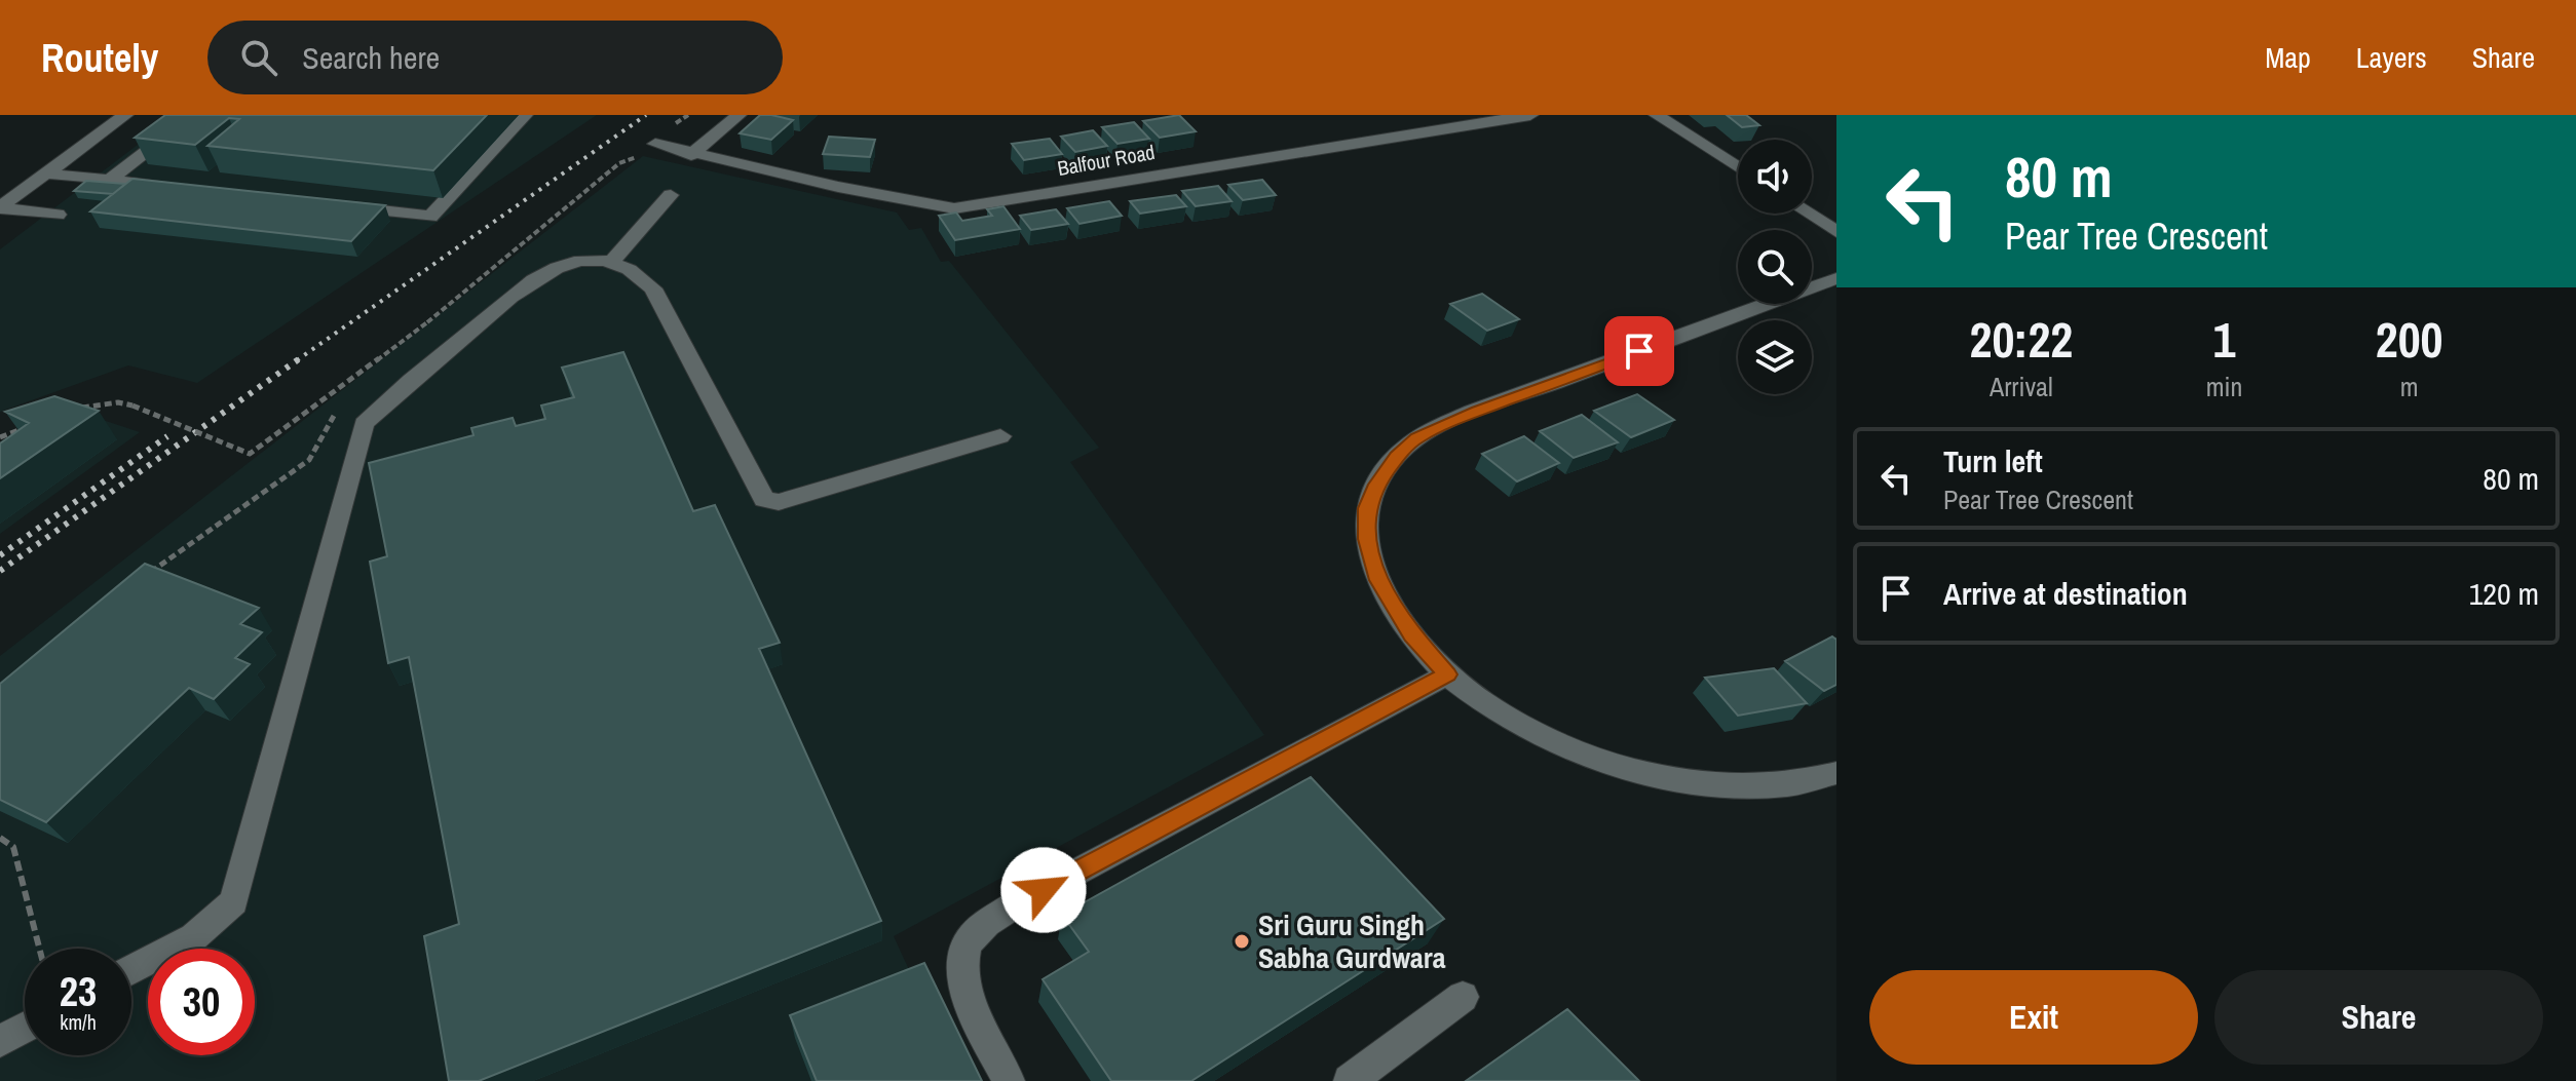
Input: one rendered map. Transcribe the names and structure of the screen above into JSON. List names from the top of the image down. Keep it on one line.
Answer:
{"streets":{"street":["Balfour Road"]},"places":["Sri Guru Singh Sabha Gurdwara"],"page":{"header":"Routely","search":"Search here","nav":["Map","Layers","Share"],"turn":["80 m","Pear Tree Crescent"],"eta":["20:22","Arrival","1","min","200","m"],"list":[{"name":"Turn left","note":"Pear Tree Crescent","value":"80 m"},{"name":"Arrive at destination","value":"120 m"}],"speed":"23 km/h","limit":"30","buttons":["Exit","Share"]}}
